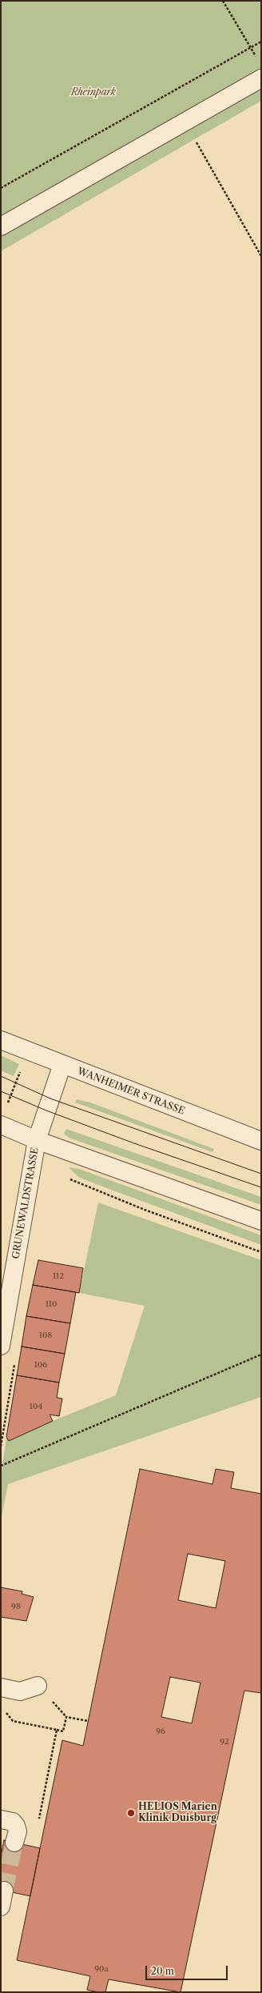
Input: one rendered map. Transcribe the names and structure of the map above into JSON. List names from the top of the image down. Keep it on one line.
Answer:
{"streets":{"street":["WANHEIMER STRASSE","GRUNEWALDSTRASSE"]},"crossings":[["WANHEIMER STRASSE","GRUNEWALDSTRASSE"]],"parks":["Rheinpark"],"places":["HELIOS Marien Klinik Duisburg"],"house_numbers":["112","110","108","106","104","98","96","92","90a"],"scale_bar":"20 m"}
